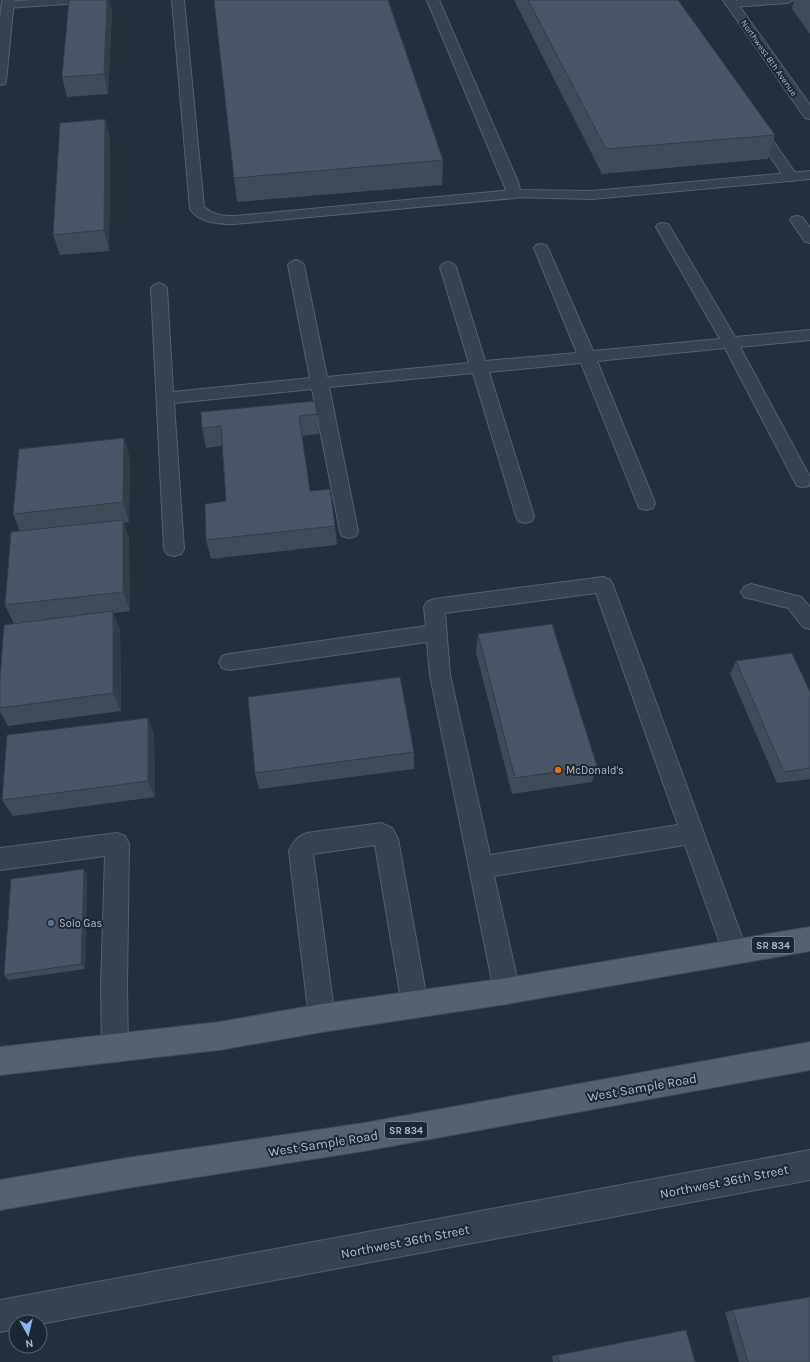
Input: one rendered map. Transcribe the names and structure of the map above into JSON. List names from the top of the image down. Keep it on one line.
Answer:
{"streets":{"main road":["SR 834","West Sample Road"],"street":["Northwest 8th Avenue","Northwest 36th Street"]},"places":["McDonald's","Solo Gas"],"north":"bottom"}
